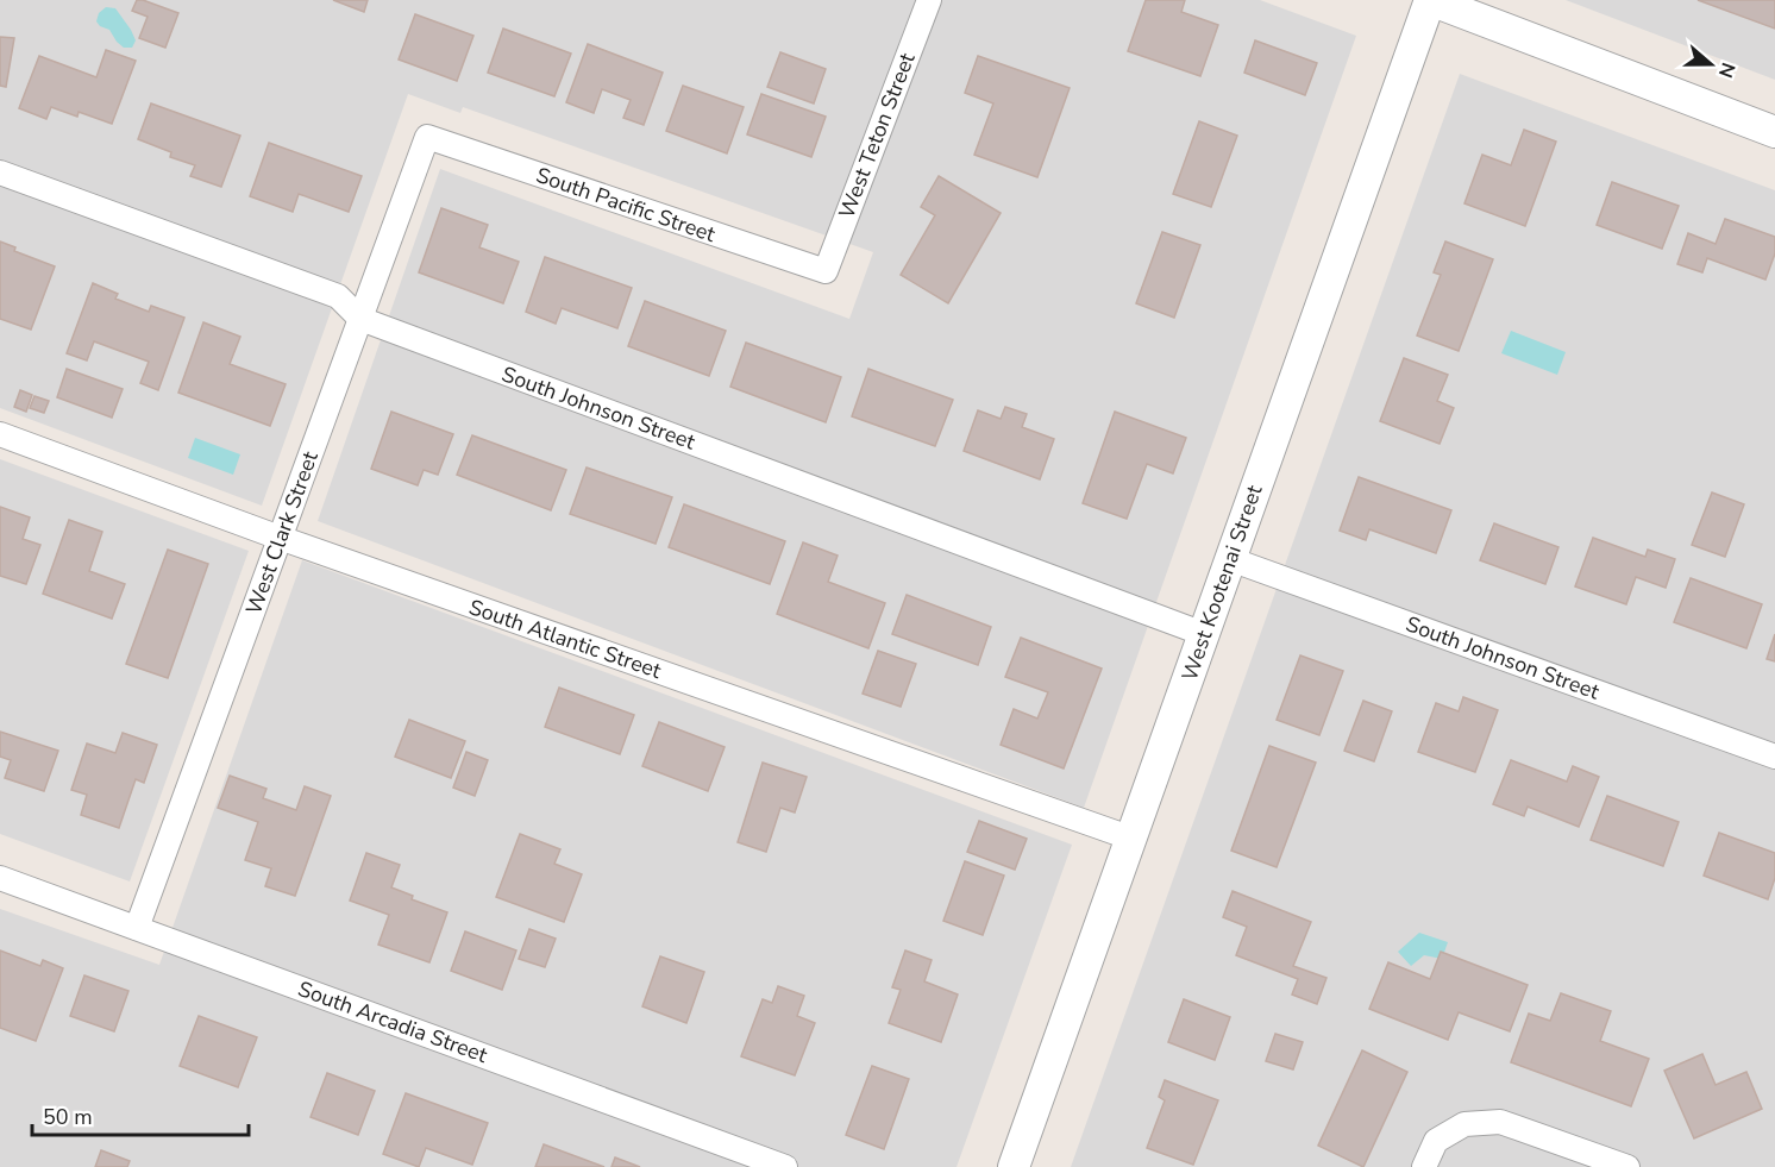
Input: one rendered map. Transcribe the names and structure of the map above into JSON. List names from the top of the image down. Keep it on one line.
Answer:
{"streets":{"street":["West Teton Street","South Pacific Street","South Johnson Street","West Clark Street","West Kootenai Street","South Atlantic Street","South Arcadia Street"]},"crossings":[["West Teton Street","South Pacific Street"],["South Pacific Street","West Clark Street"],["South Johnson Street","West Clark Street"],["South Johnson Street","West Kootenai Street"],["West Clark Street","South Atlantic Street"],["West Clark Street","South Arcadia Street"],["West Kootenai Street","South Atlantic Street"]],"scale_bar":"50 m","north":"right"}
